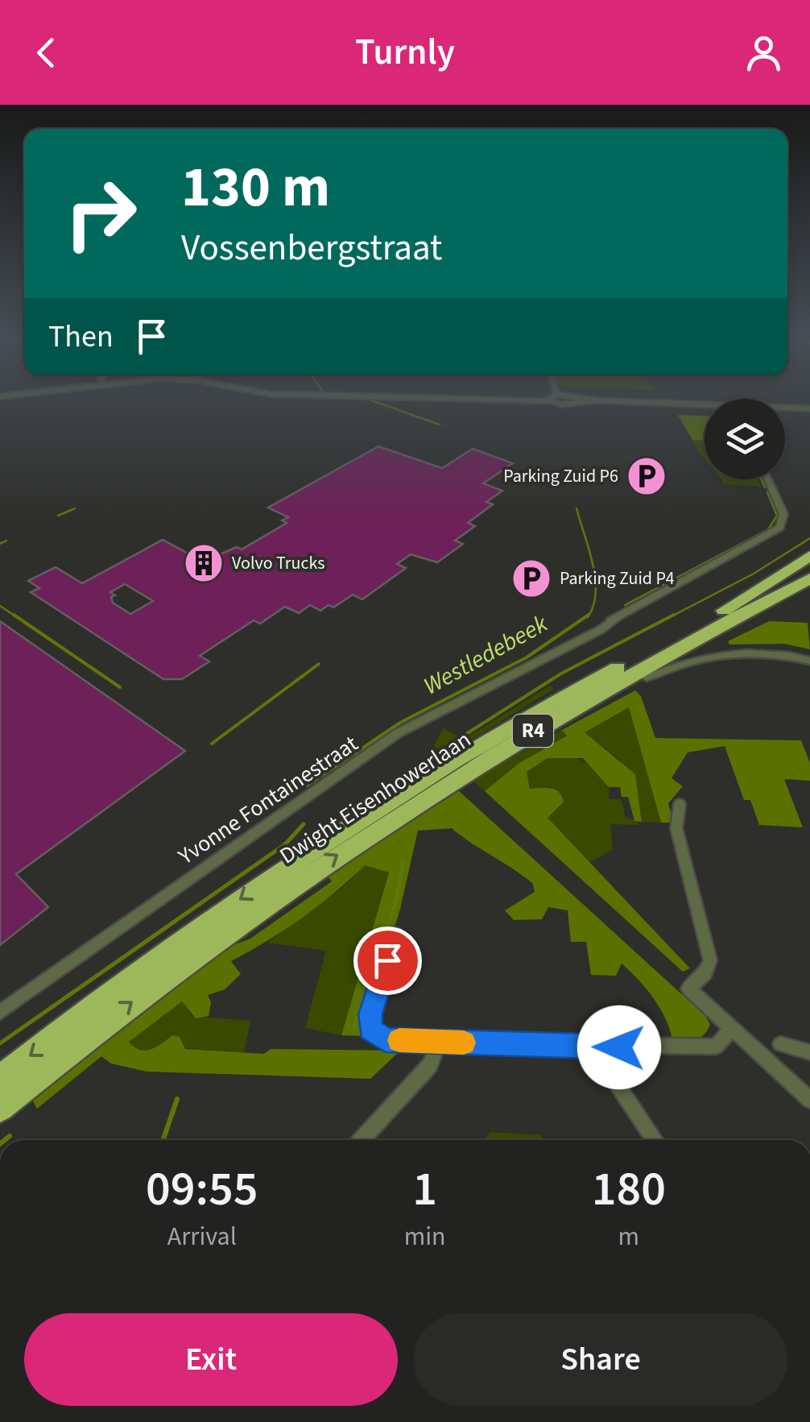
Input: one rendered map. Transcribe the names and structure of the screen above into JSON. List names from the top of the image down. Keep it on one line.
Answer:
{"streets":{"highway":["R4","Dwight Eisenhowerlaan"],"street":["Yvonne Fontainestraat"]},"water":["Westledebeek"],"places":{"parking":["Parking Zuid P6","Parking Zuid P4"],"building":["Volvo Trucks"]},"page":{"header":"Turnly","turn":["130 m","Vossenbergstraat"],"then":"Then","eta":["09:55","Arrival","1","min","180","m"],"buttons":["Exit","Share"]}}
